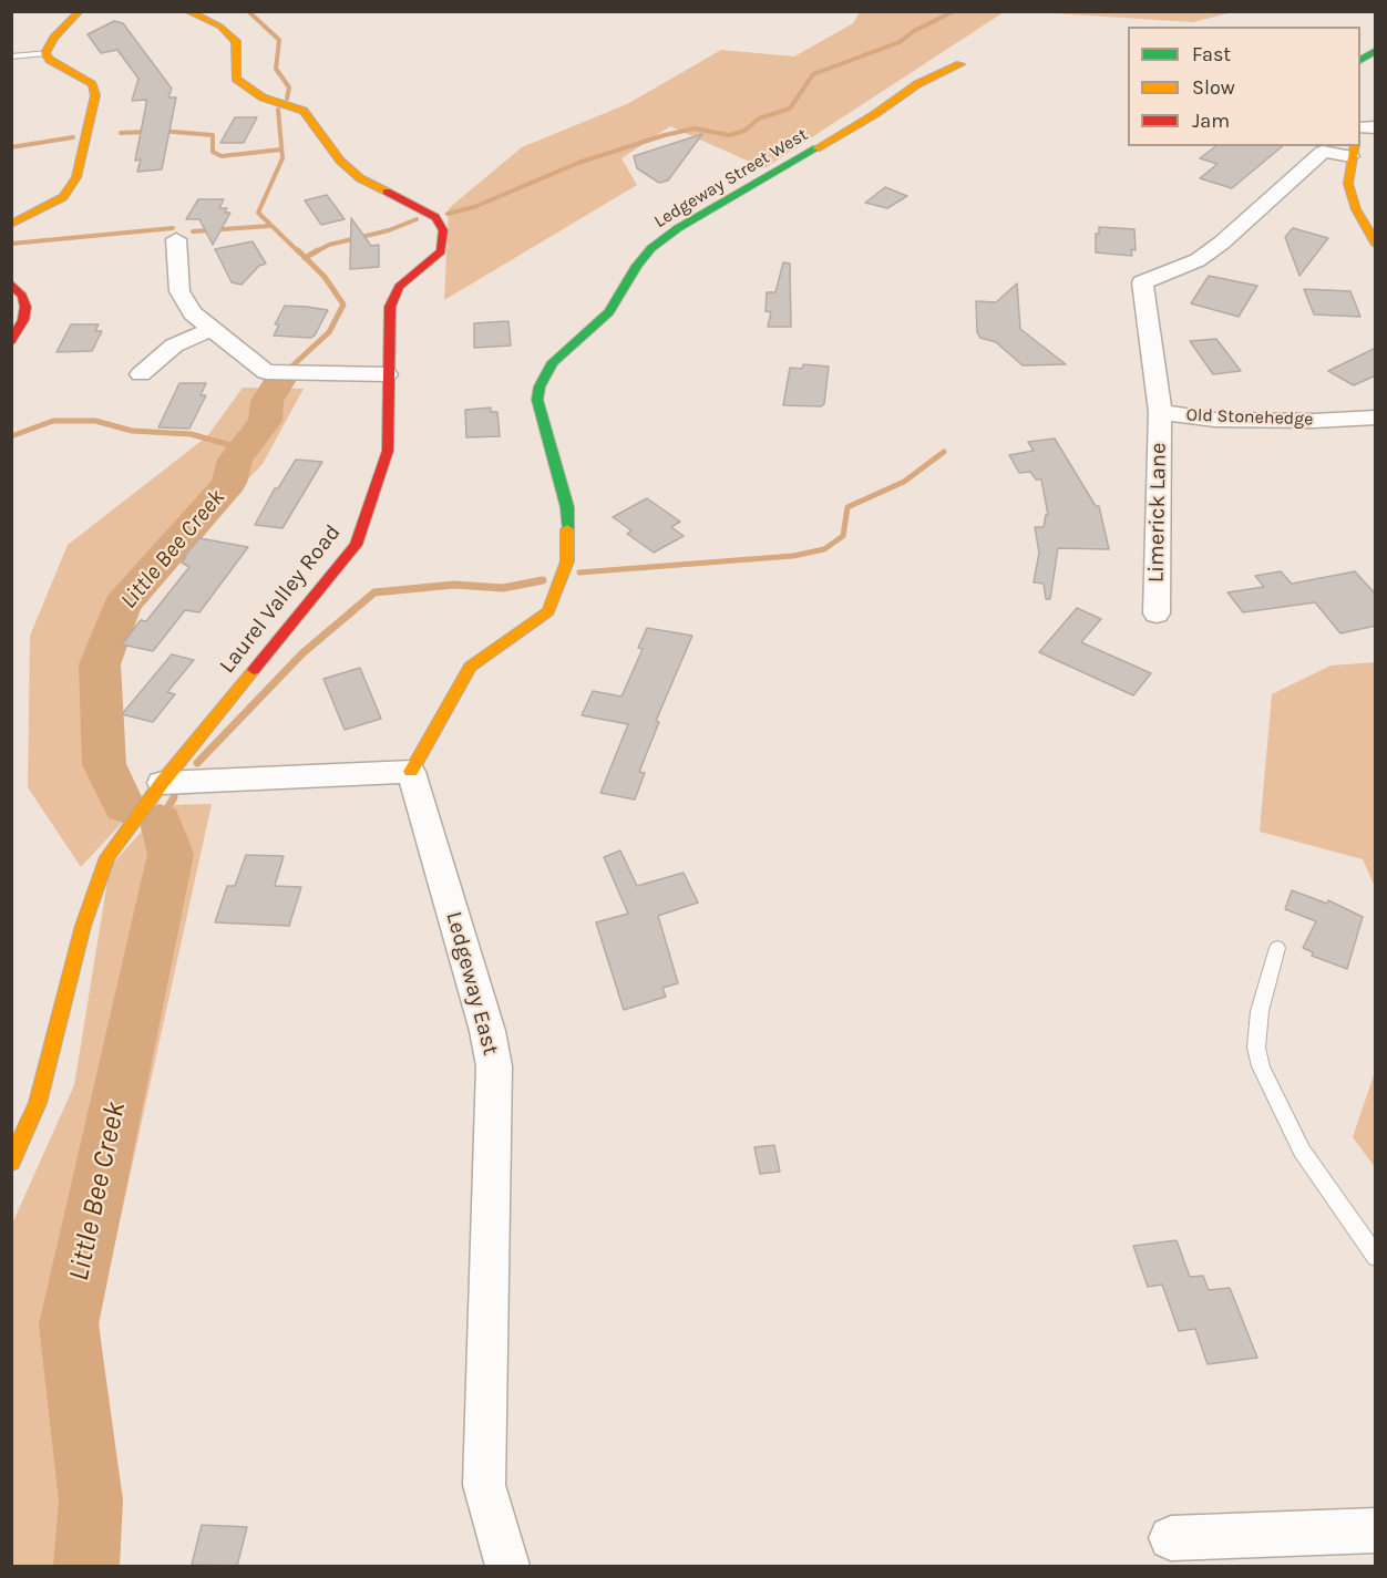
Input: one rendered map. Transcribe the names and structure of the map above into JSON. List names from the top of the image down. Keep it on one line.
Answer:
{"streets":{"street":["Ledgeway Street West","Old Stonehedge","Limerick Lane","Laurel Valley Road","Ledgeway East"]},"crossings":[["Ledgeway Street West","Ledgeway East"],["Old Stonehedge","Limerick Lane"]],"water":["Little Bee Creek"],"legend":["Fast","Slow","Jam"]}
